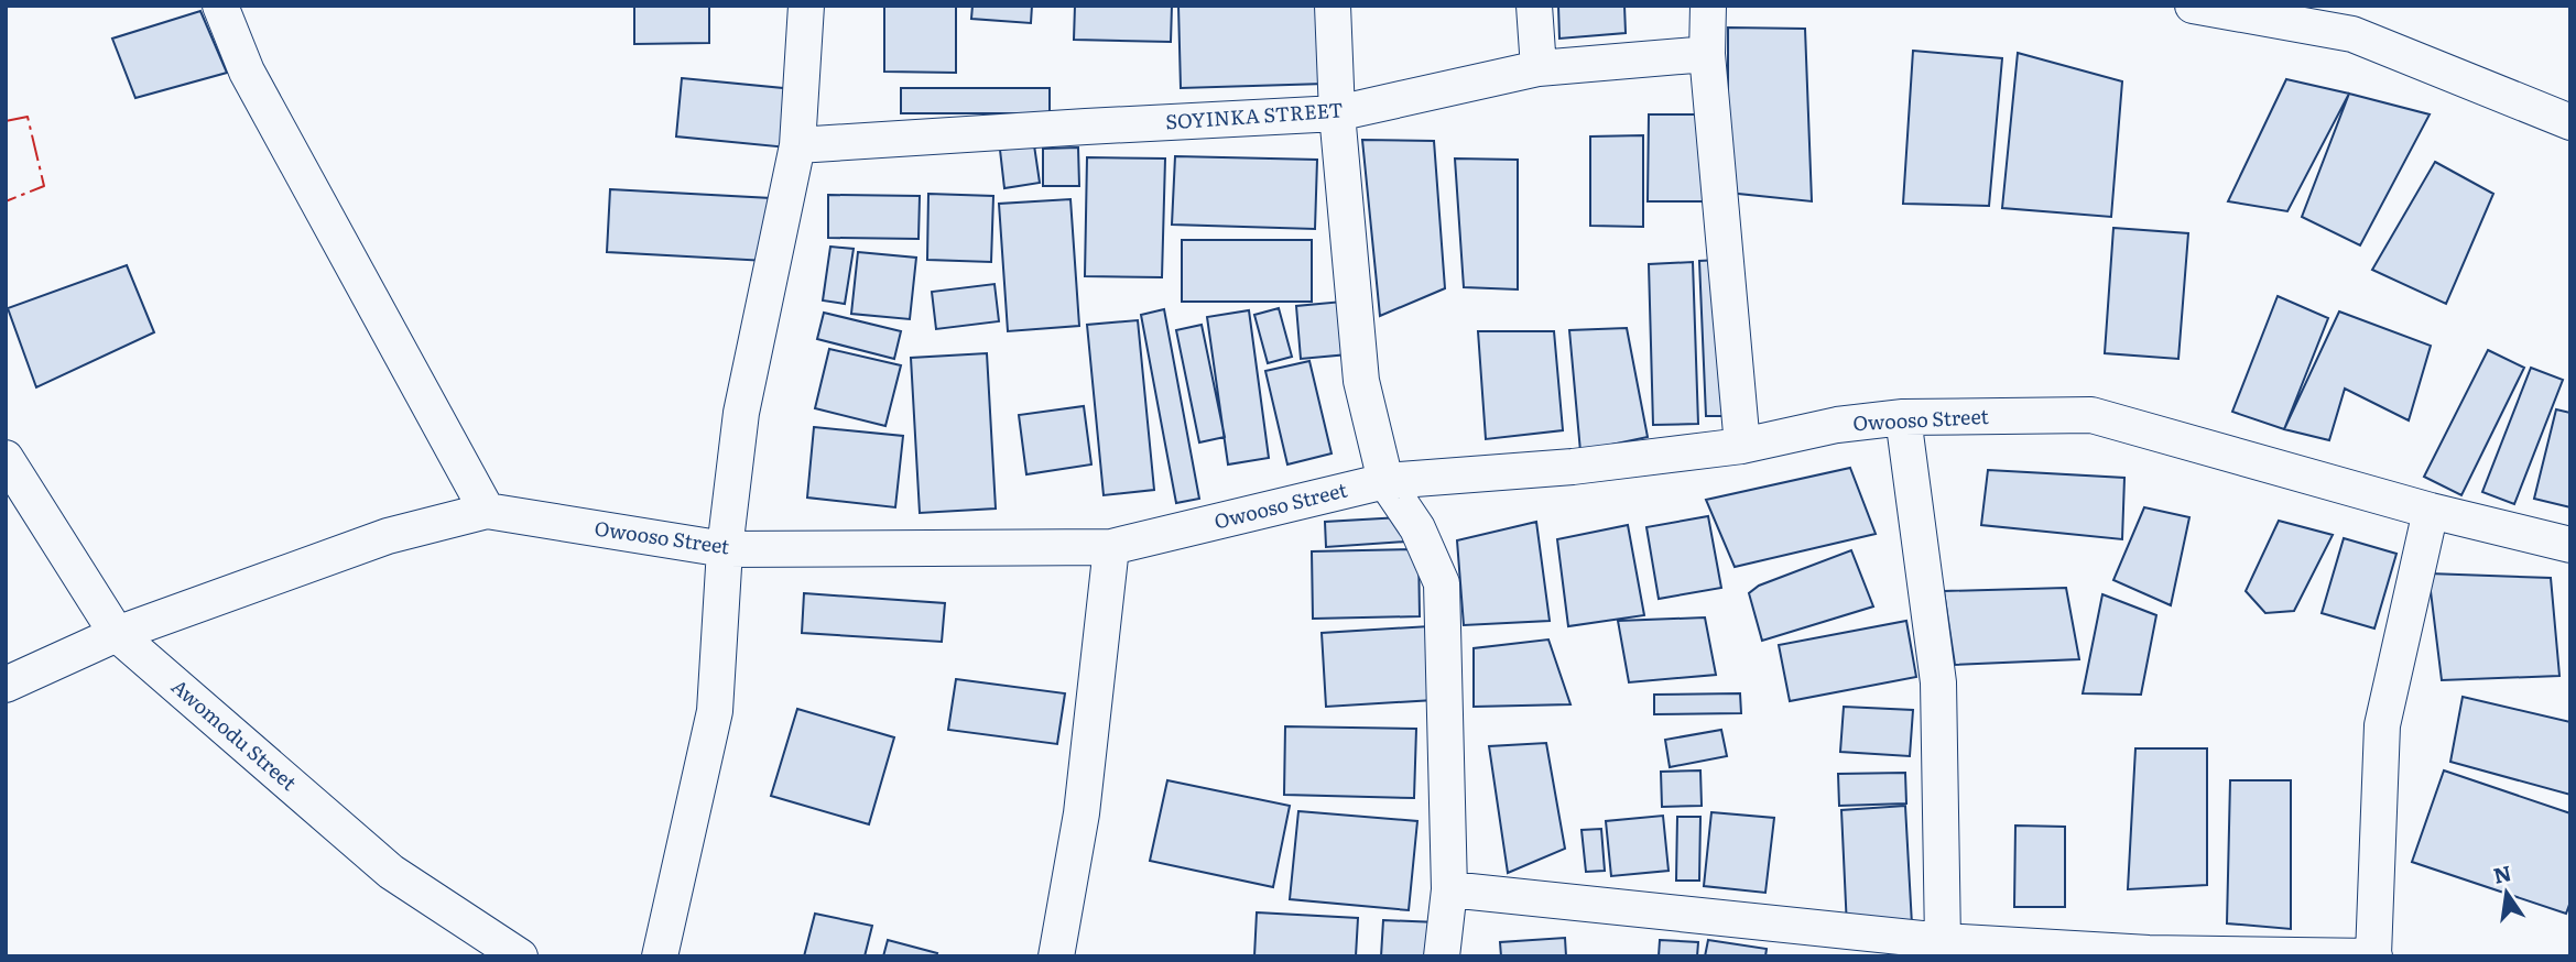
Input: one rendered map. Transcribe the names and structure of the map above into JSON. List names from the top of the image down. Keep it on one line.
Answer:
{"streets":{"street":["SOYINKA STREET","Owooso Street","Awomodu Street"]},"crossings":[["Owooso Street","Awomodu Street"]],"north":"top"}
